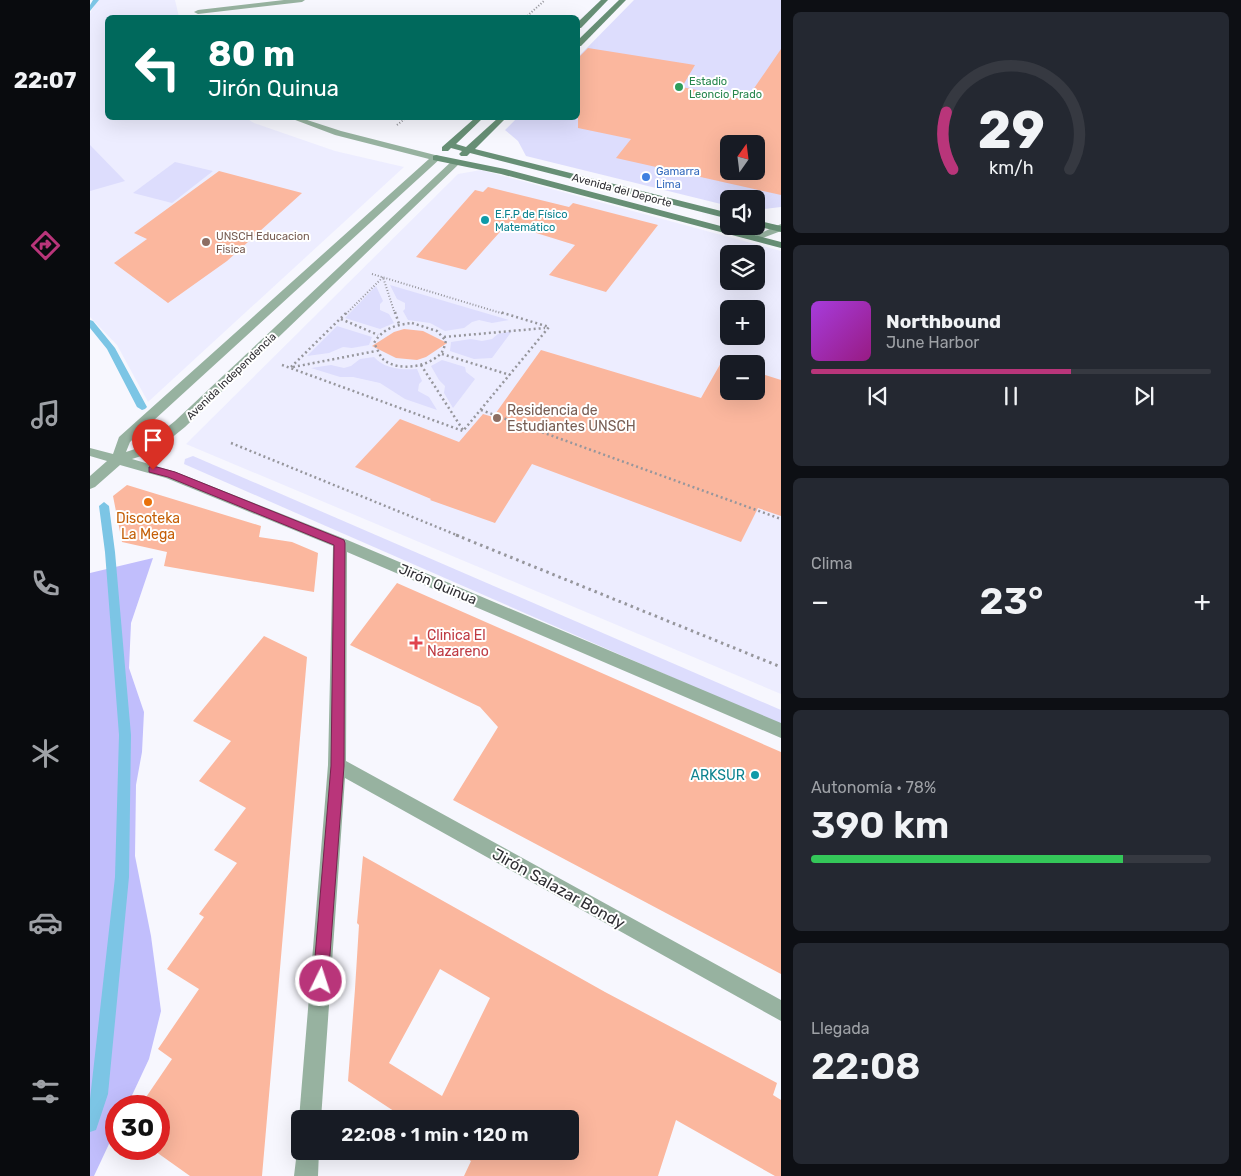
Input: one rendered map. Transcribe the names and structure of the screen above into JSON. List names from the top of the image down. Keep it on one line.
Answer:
{"streets":{"street":["Avenida del Deporte","Avenida Independencia","Jirón Quinua","Jirón Salazar Bondy"]},"crossings":[["Avenida del Deporte","Avenida Independencia"],["Avenida Independencia","Jirón Quinua"]],"places":{"other":["Estadio Leoncio Prado","Gamarra Lima","E.F.P de Físico Matemático","UNSCH Educacion Fisica","Residencia de Estudiantes UNSCH","Discoteka La Mega","ARKSUR"],"health":["Clinica El Nazareno"]},"north":"top","page":{"tabs":"22:07","turn":["80 m","Jirón Quinua"],"map_buttons":["+","−"],"song":["Northbound","June Harbor"],"tile":["Clima",["Autonomía · 78%","390 km"],["Llegada","22:08"]],"heat":["−","23°","+"],"limit":"30","trip":"22:08 · 1 min · 120 m","gauge":["29","km/h"]}}
